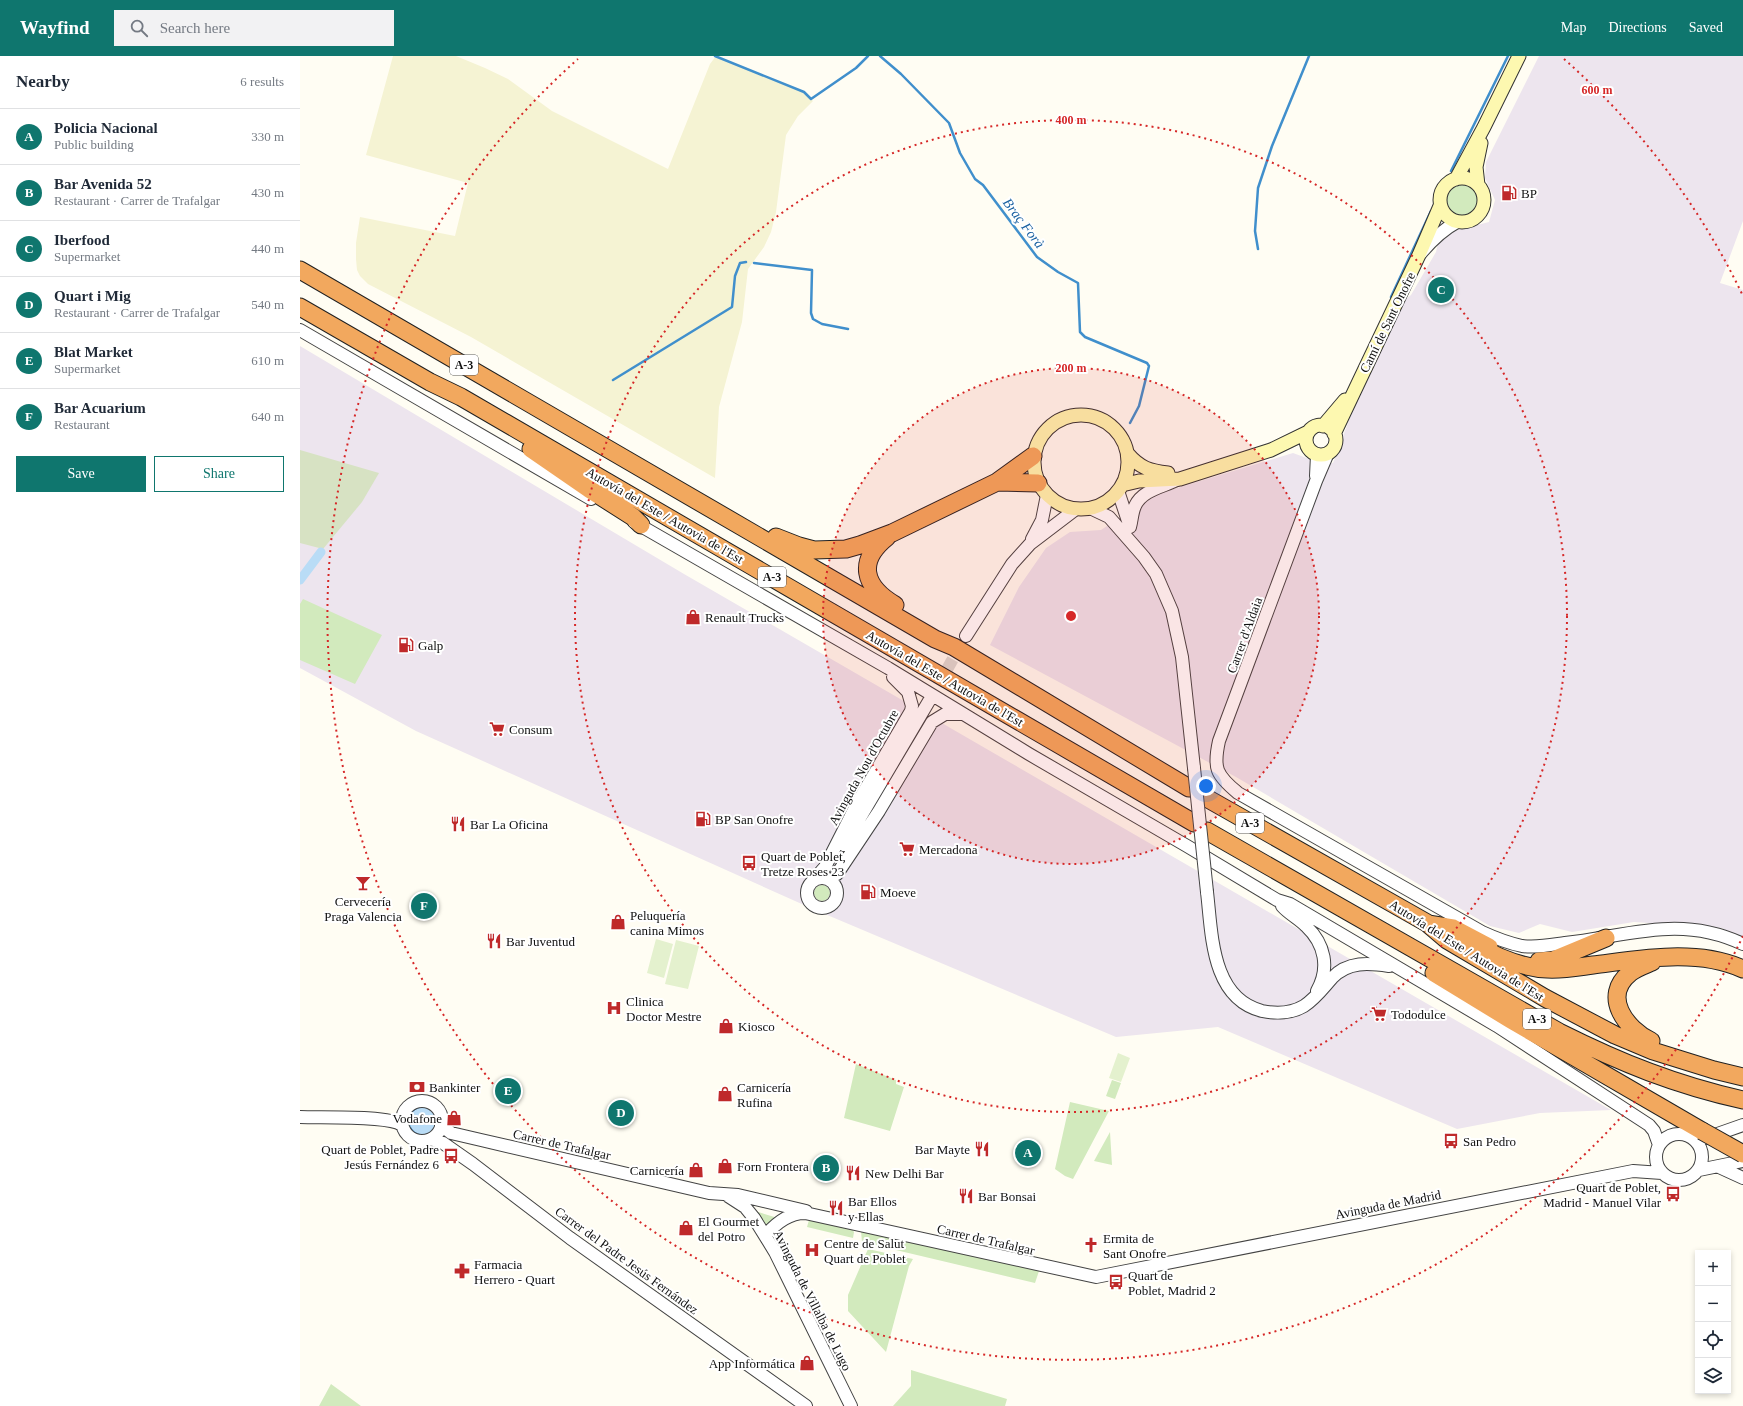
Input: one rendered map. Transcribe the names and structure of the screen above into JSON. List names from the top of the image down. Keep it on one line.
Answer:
{"streets":{"highway":["A-3","Autovía del Este / Autovia de l'Est"],"main road":["Camí de Sant Onofre"],"street":["Carrer d'Aldaia","Avinguda Nou d'Octubre","Carrer de Trafalgar","Avinguda de Madrid","Carrer del Padre Jesús Fernández","Avinguda de Villalba de Lugo"]},"crossings":[["Camí de Sant Onofre","Carrer d'Aldaia"],["Carrer de Trafalgar","Avinguda de Madrid"],["Carrer de Trafalgar","Carrer del Padre Jesús Fernández"],["Carrer de Trafalgar","Avinguda de Villalba de Lugo"]],"water":["Braç Forà"],"places":{"fuel station":["BP","Galp","BP San Onofre","Moeve"],"shop":["Renault Trucks","Peluquería canina Mimos","Kiosco","Carnicería Rufina","Vodafone","Forn Frontera","Carnicería","El Gourmet del Potro","App Informática"],"supermarket":["Consum","Mercadona","Tododulce"],"restaurant":["Bar La Oficina","Bar Juventud","Bar Mayte","New Delhi Bar","Bar Bonsai","Bar Ellos y Ellas"],"bus stop":["Quart de Poblet, Tretze Roses 23","San Pedro","Quart de Poblet, Padre Jesús Fernández 6","Quart de Poblet, Madrid - Manuel Vilar","Quart de Poblet, Madrid 2"],"bar":["Cervecería Praga Valencia"],"hospital":["Clinica Doctor Mestre","Centre de Salut Quart de Poblet"],"bank":["Bankinter"],"church":["Ermita de Sant Onofre"],"pharmacy":["Farmacia Herrero - Quart"]},"page":{"header":"Wayfind","search":"Search here","nav":["Map","Directions","Saved"],"heading":["Nearby","6 results"],"list":[{"mark":"A","name":"Policia Nacional","note":"Public building","value":"330 m"},{"mark":"B","name":"Bar Avenida 52","note":"Restaurant · Carrer de Trafalgar","value":"430 m"},{"mark":"C","name":"Iberfood","note":"Supermarket","value":"440 m"},{"mark":"D","name":"Quart i Mig","note":"Restaurant · Carrer de Trafalgar","value":"540 m"},{"mark":"E","name":"Blat Market","note":"Supermarket","value":"610 m"},{"mark":"F","name":"Bar Acuarium","note":"Restaurant","value":"640 m"}],"pins":["C","F","E","D","A","B"],"buttons":["Save","Share"],"map_buttons":["+","−"]},"rings":["600 m","400 m","200 m"]}
